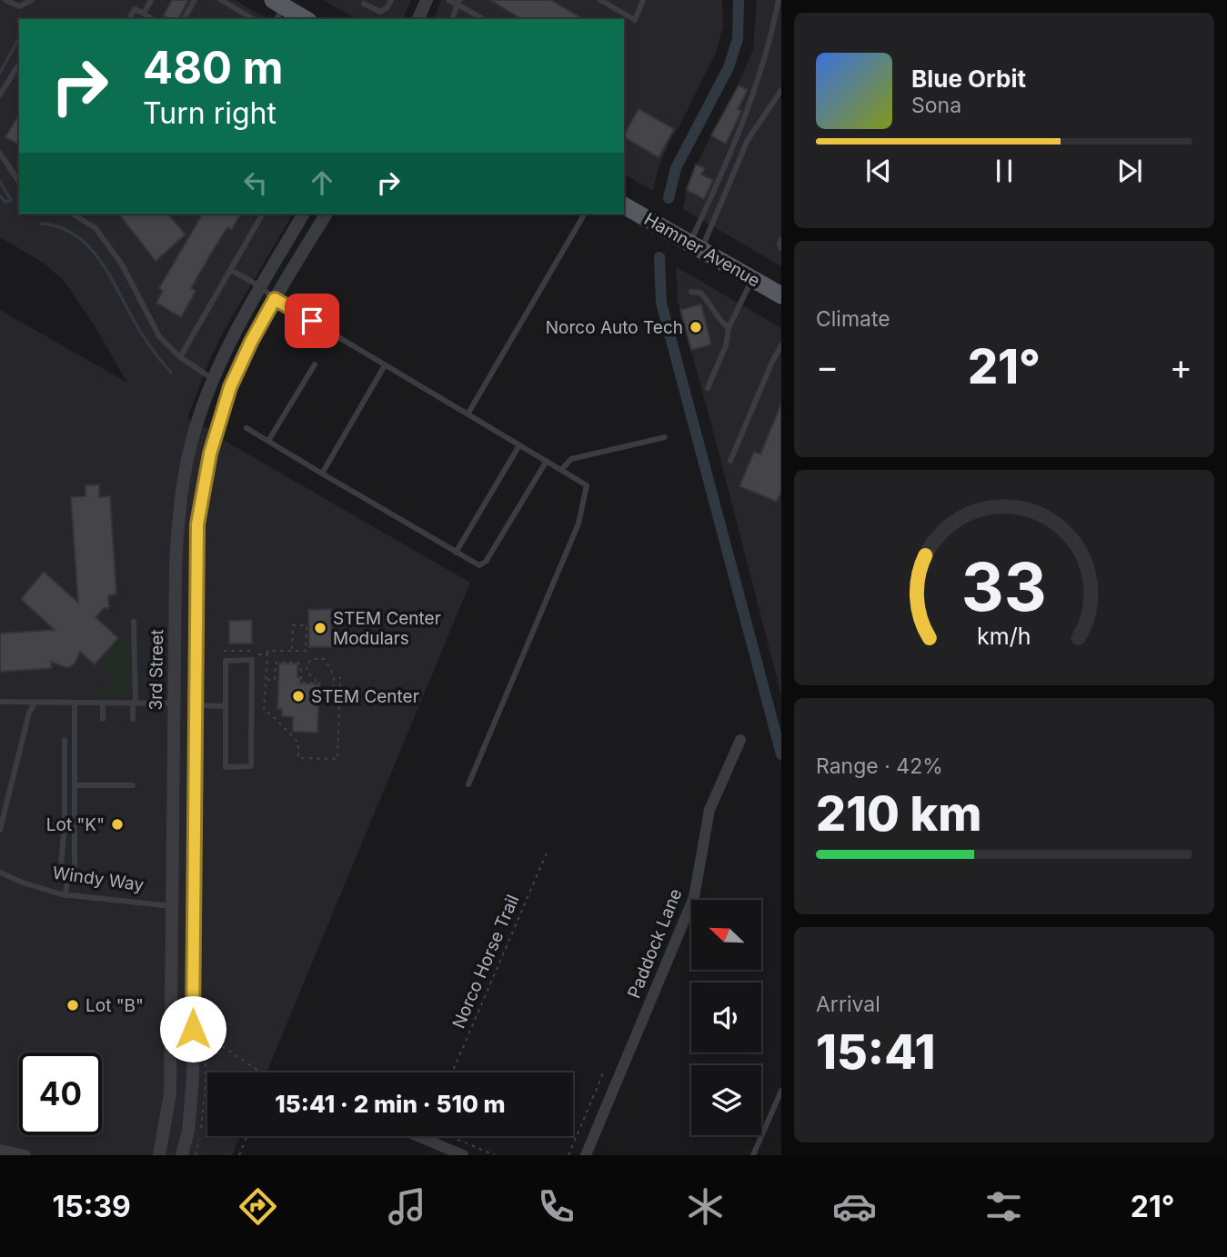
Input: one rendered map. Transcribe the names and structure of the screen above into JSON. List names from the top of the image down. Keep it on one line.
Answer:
{"streets":{"main road":["Hamner Avenue"],"street":["3rd Street","Windy Way","Paddock Lane"],"path":["Norco Horse Trail"]},"crossings":[["3rd Street","Windy Way"]],"places":["Norco Auto Tech","STEM Center Modulars","STEM Center","Lot \"K\"","Lot \"B\""],"north":"top left","page":{"turn":["480 m","Turn right"],"song":["Blue Orbit","Sona"],"tile":["Climate",["Range · 42%","210 km"],["Arrival","15:41"]],"heat":["−","21°","+"],"limit":"40","trip":"15:41 · 2 min · 510 m","tabs":["15:39","21°"],"gauge":["33","km/h"]}}
